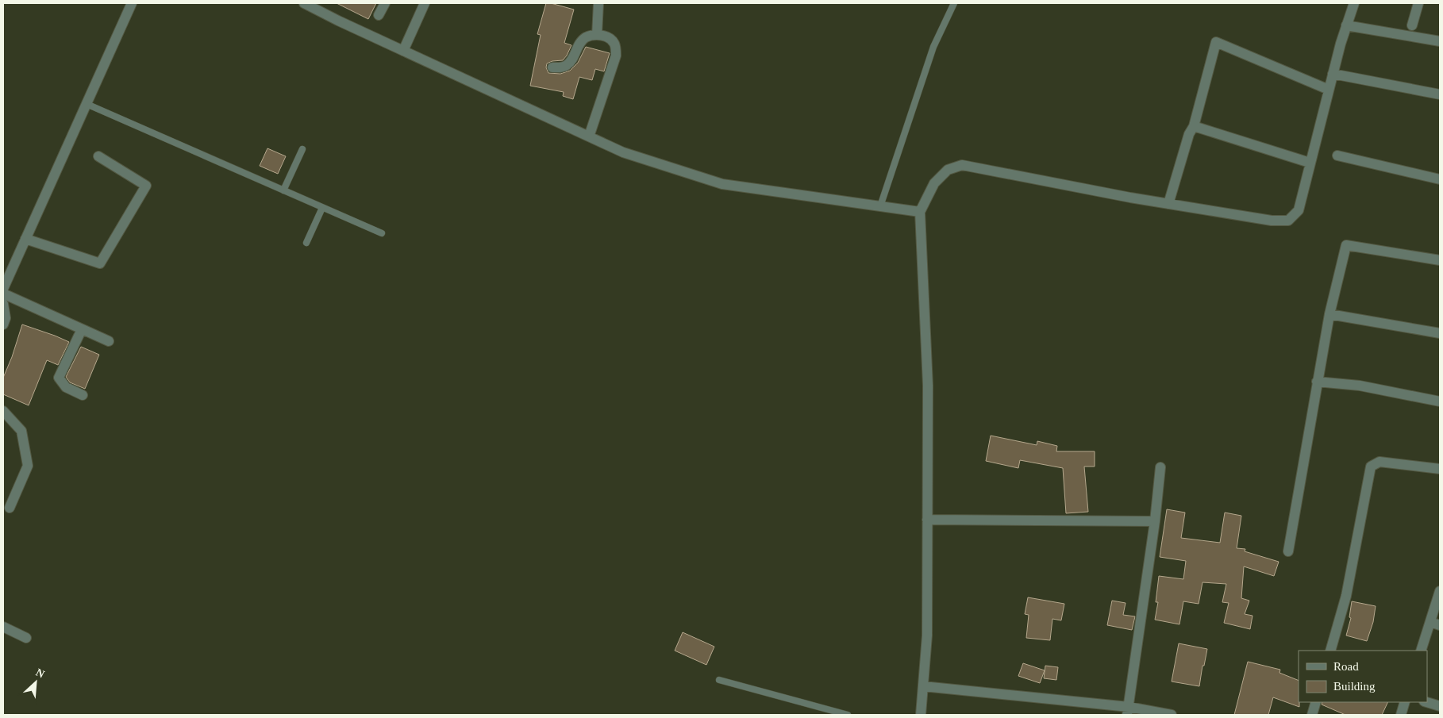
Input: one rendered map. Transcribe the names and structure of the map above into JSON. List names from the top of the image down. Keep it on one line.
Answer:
{"legend":["Road","Building"],"north":"top right"}
